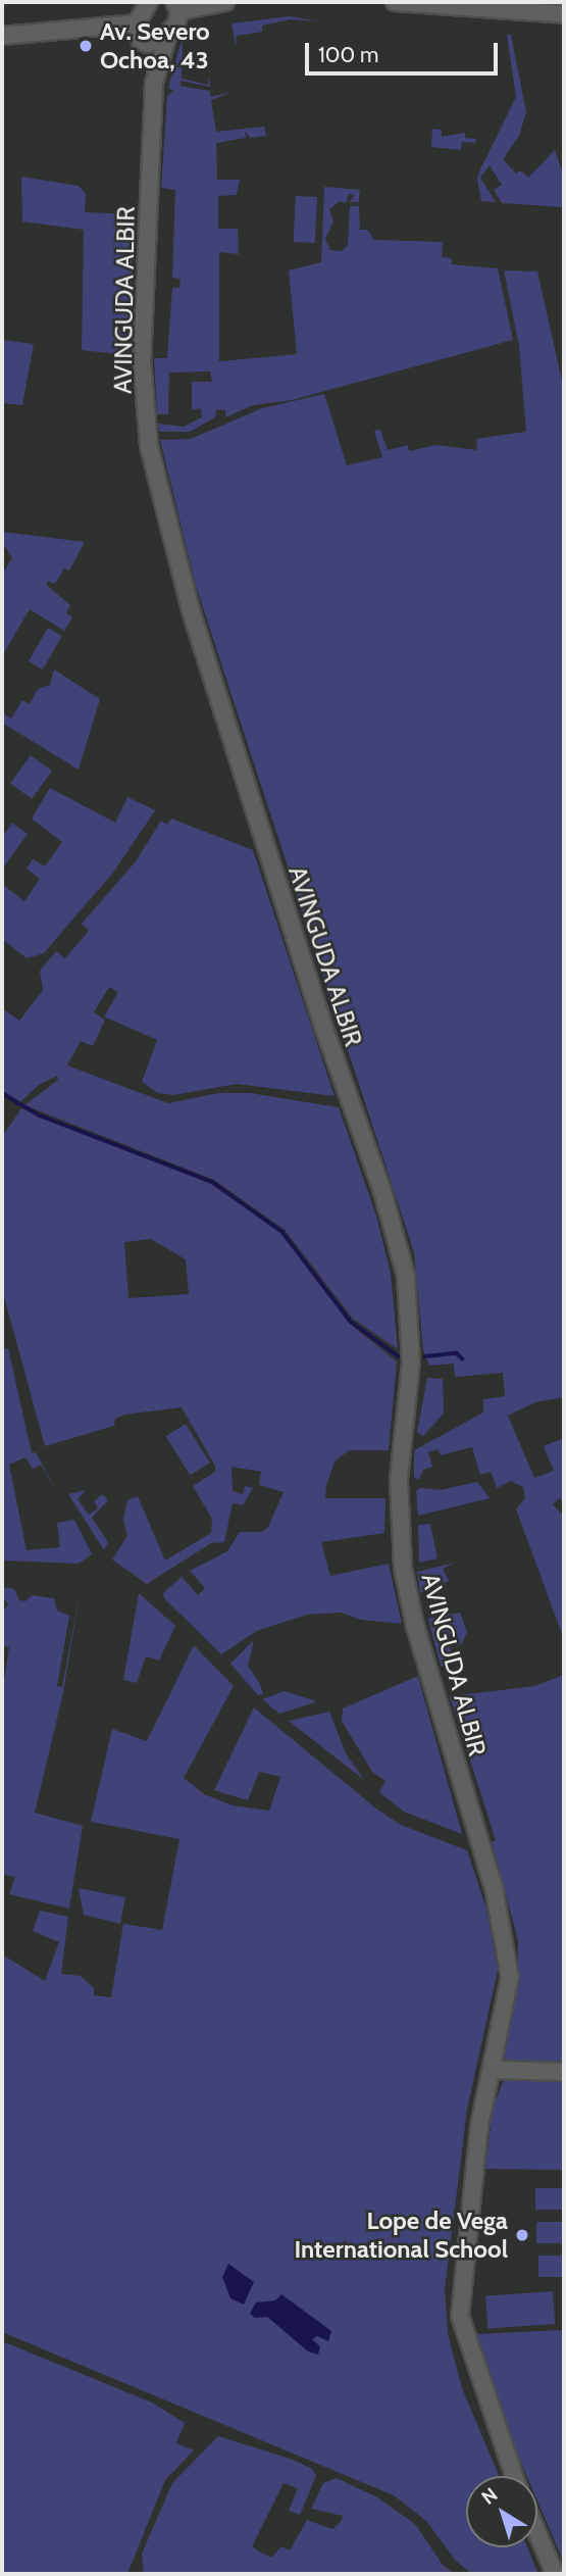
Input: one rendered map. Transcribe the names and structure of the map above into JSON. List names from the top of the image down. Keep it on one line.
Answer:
{"streets":{"street":["AVINGUDA ALBIR"]},"places":["Av. Severo Ochoa, 43","Lope de Vega International School"],"scale_bar":"100 m","north":"top left"}
